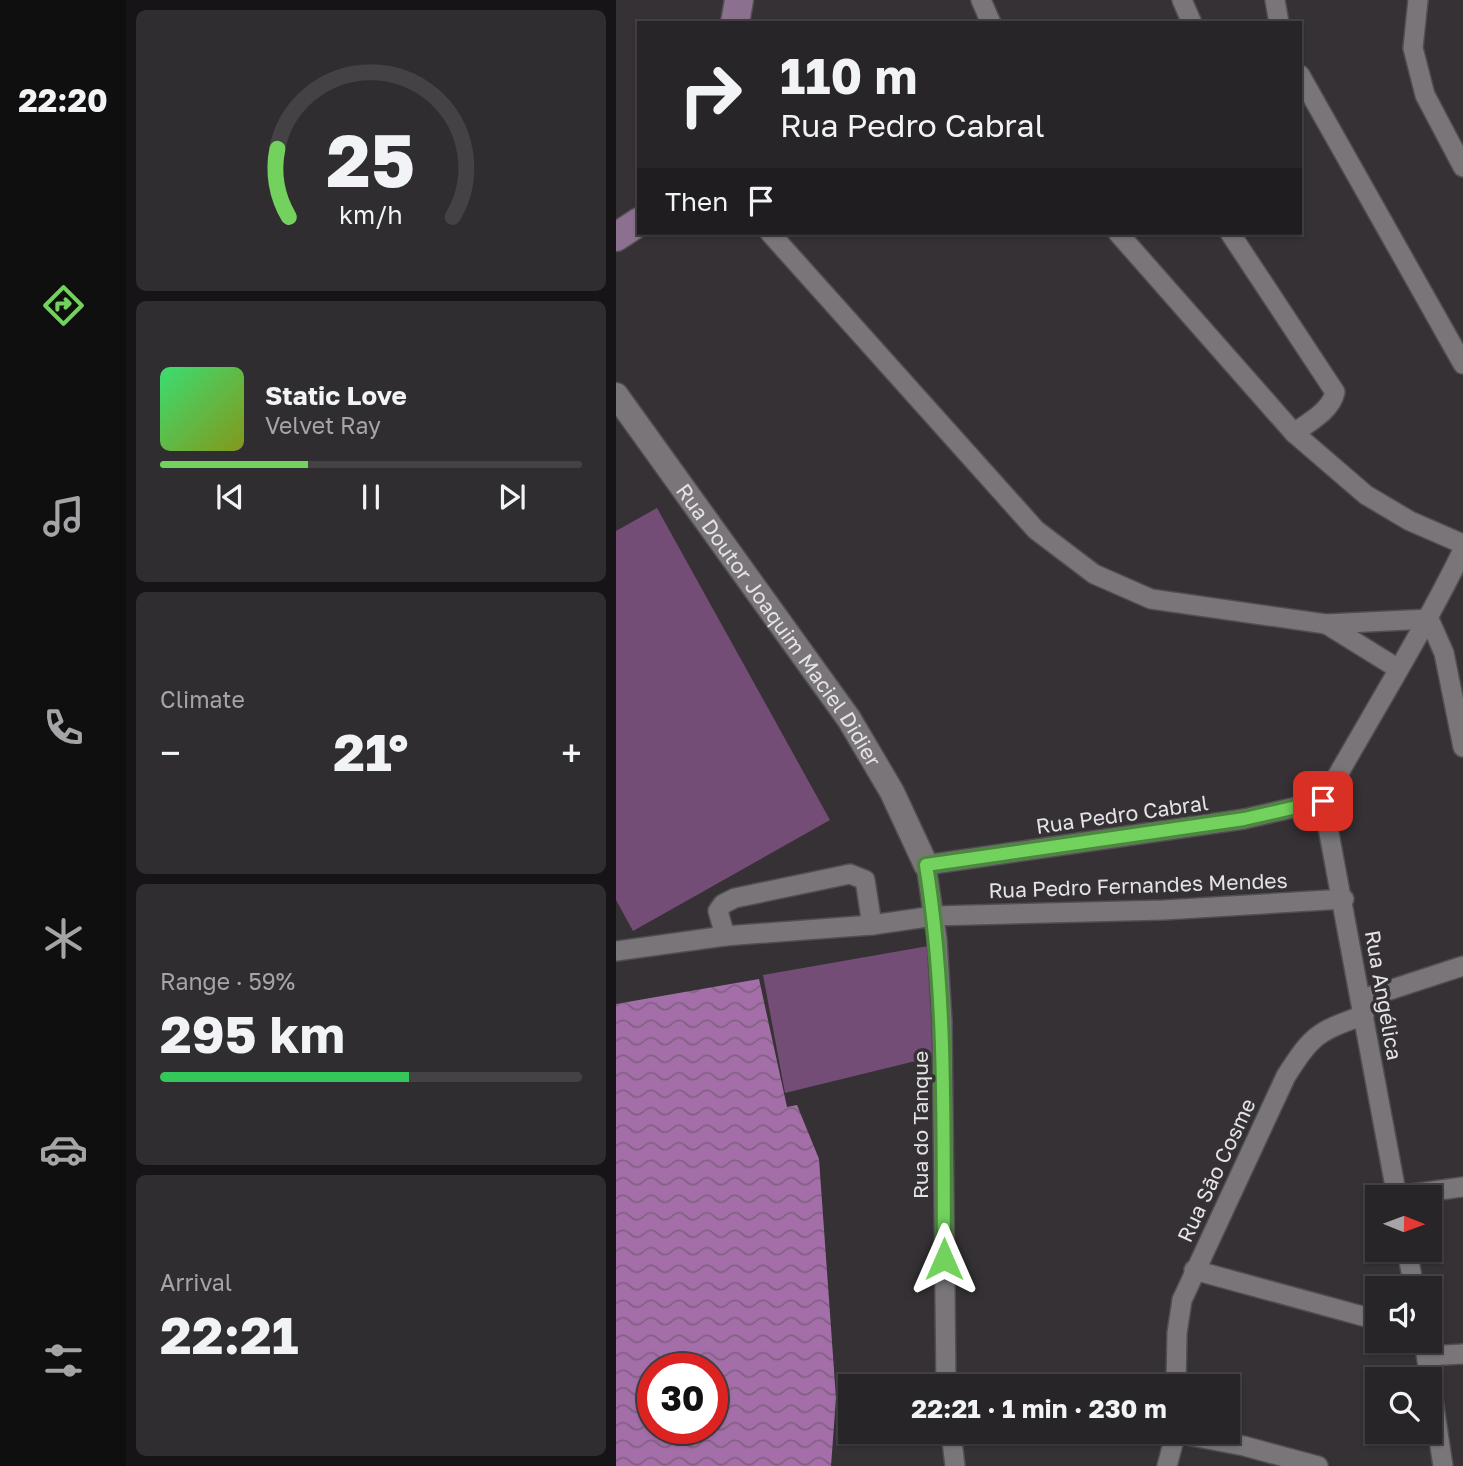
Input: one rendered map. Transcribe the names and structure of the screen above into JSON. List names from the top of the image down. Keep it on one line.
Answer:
{"streets":{"street":["Rua Doutor Joaquim Maciel Didier","Rua Pedro Cabral","Rua Pedro Fernandes Mendes","Rua Angélica","Rua do Tanque","Rua São Cosme"]},"crossings":[["Rua Doutor Joaquim Maciel Didier","Rua Pedro Cabral"],["Rua Doutor Joaquim Maciel Didier","Rua do Tanque"],["Rua Pedro Cabral","Rua Angélica"],["Rua Pedro Cabral","Rua do Tanque"],["Rua Pedro Fernandes Mendes","Rua Angélica"],["Rua Pedro Fernandes Mendes","Rua do Tanque"],["Rua Angélica","Rua São Cosme"]],"north":"right","page":{"tabs":"22:20","turn":["110 m","Rua Pedro Cabral"],"then":"Then","song":["Static Love","Velvet Ray"],"tile":["Climate",["Range · 59%","295 km"],["Arrival","22:21"]],"heat":["−","21°","+"],"limit":"30","trip":"22:21 · 1 min · 230 m","gauge":["25","km/h"]}}
